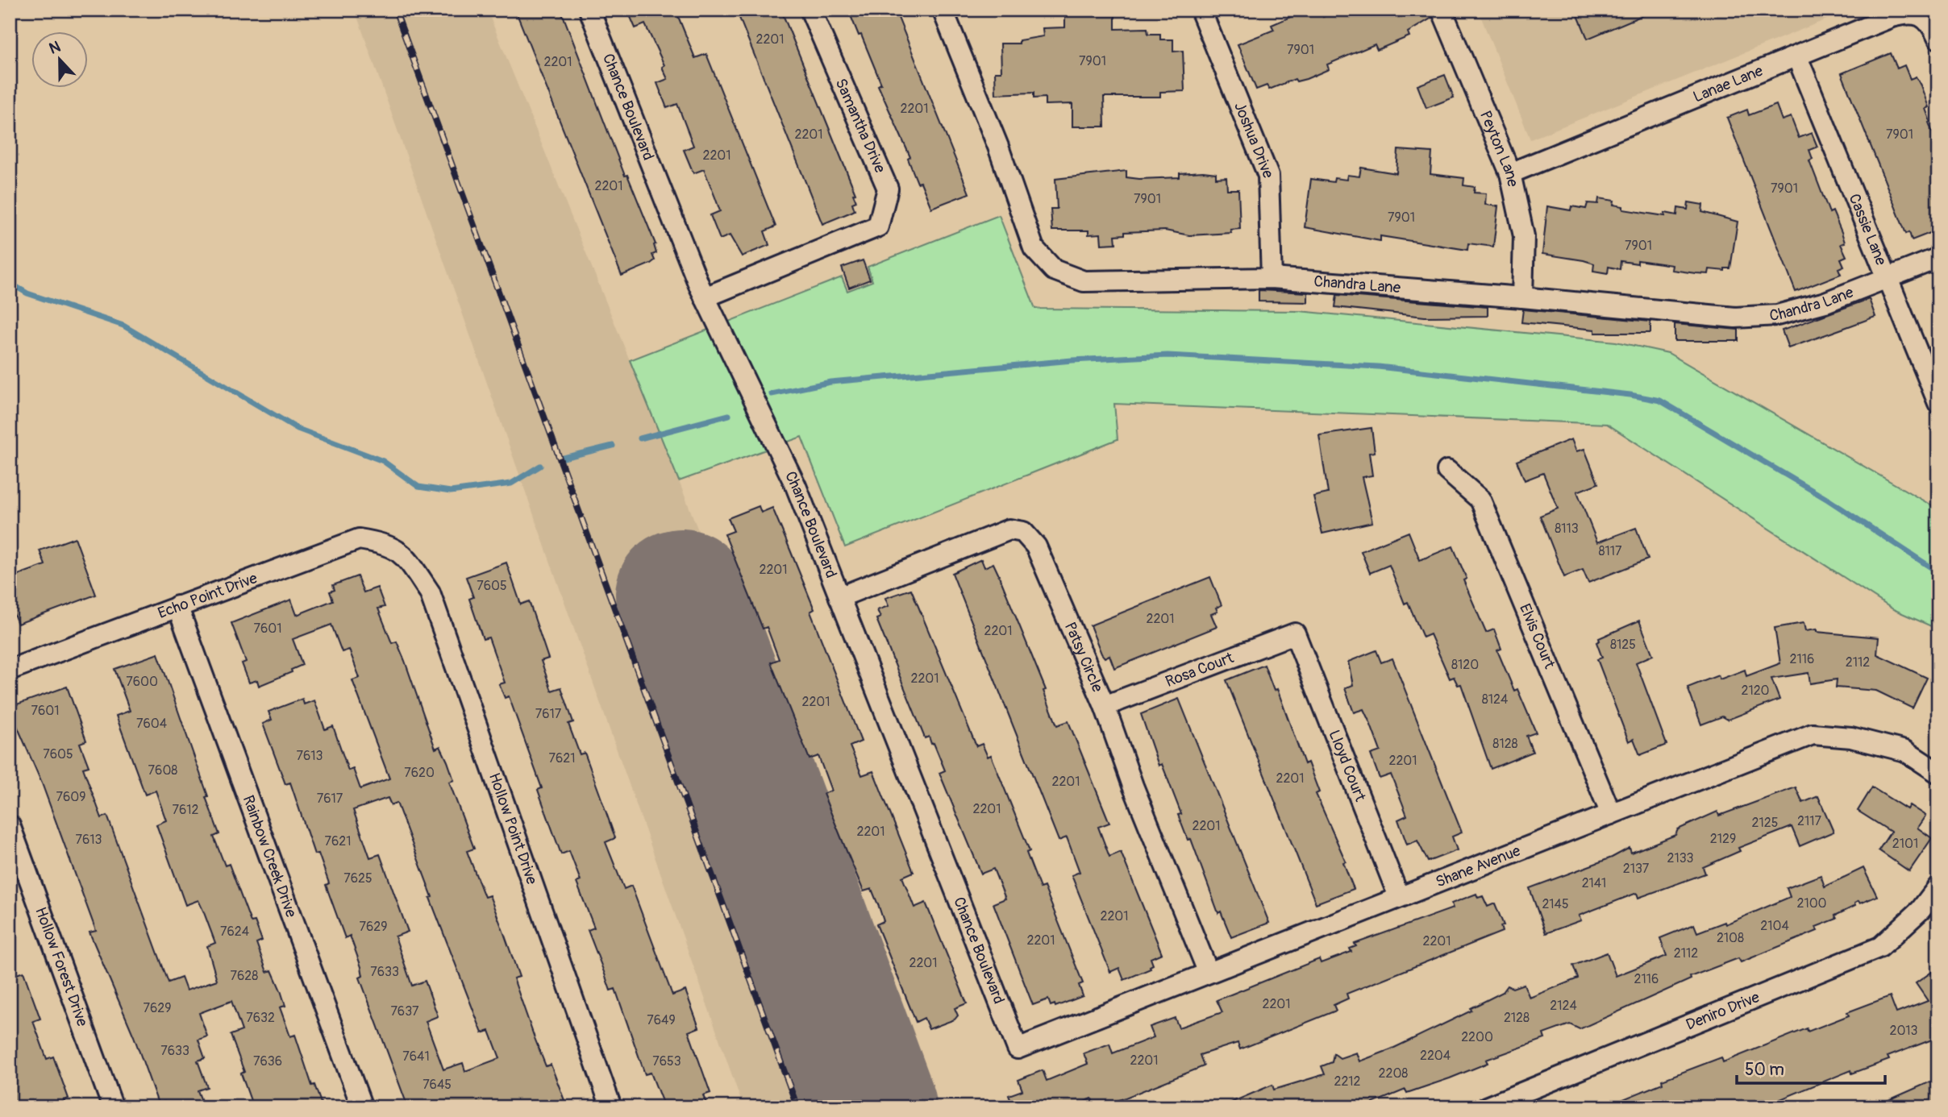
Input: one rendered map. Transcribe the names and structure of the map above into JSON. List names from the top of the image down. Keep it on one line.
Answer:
{"streets":{"street":["Lanae Lane","Chance Boulevard","Samantha Drive","Joshua Drive","Peyton Lane","Cassie Lane","Chandra Lane","Echo Point Drive","Elvis Court","Patsy Circle","Rosa Court","Lloyd Court","Hollow Point Drive","Rainbow Creek Drive","Shane Avenue","Hollow Forest Drive","Deniro Drive"]},"crossings":[["Lanae Lane","Peyton Lane"],["Lanae Lane","Cassie Lane"],["Chance Boulevard","Samantha Drive"],["Chance Boulevard","Patsy Circle"],["Chance Boulevard","Shane Avenue"],["Joshua Drive","Chandra Lane"],["Peyton Lane","Chandra Lane"],["Cassie Lane","Chandra Lane"],["Echo Point Drive","Hollow Point Drive"],["Echo Point Drive","Rainbow Creek Drive"],["Elvis Court","Shane Avenue"],["Patsy Circle","Rosa Court"],["Patsy Circle","Shane Avenue"],["Rosa Court","Lloyd Court"],["Lloyd Court","Shane Avenue"]],"house_numbers":["2201","7901","7901","2201","2201","2201","7901","2201","2201","7901","7901","7901","7901","8113","8117","2201","7605","2201","7601","2201","8125","2116","2112","8120","2201","7600","2120","8124","2201","7601","7617","7604","8128","7605","7613","7621","2201","7608","7620","2201","2201","7609","7617","2201","7612","2117","2125","2201","2201","2129","7613","7621","2101","2133","2137","7625","2141","2100","2145","2201","2104","7629","7624","2108","2201","2201","2112","2201","7633","7628","2116","2201","2124","7629","7637","7632","2128","7649","2013","2200","7633","2204","7641","2201","7636","7653","2208","2212","7645"],"scale_bar":"50 m","north":"top"}
